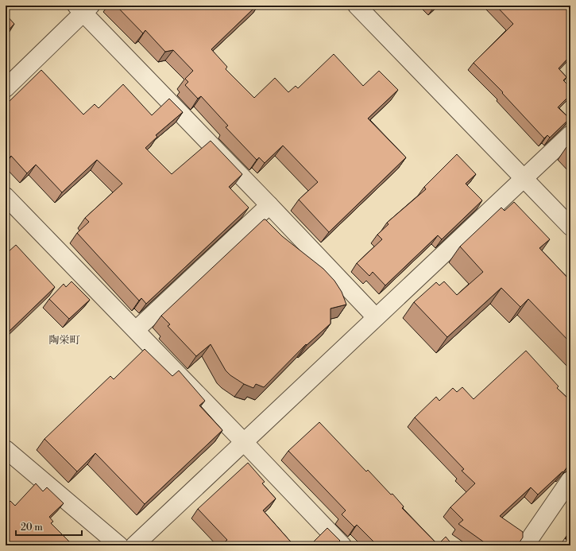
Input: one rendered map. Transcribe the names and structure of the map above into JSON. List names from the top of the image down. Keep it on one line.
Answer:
{"districts":["陶栄町"],"scale_bar":"20 m"}
